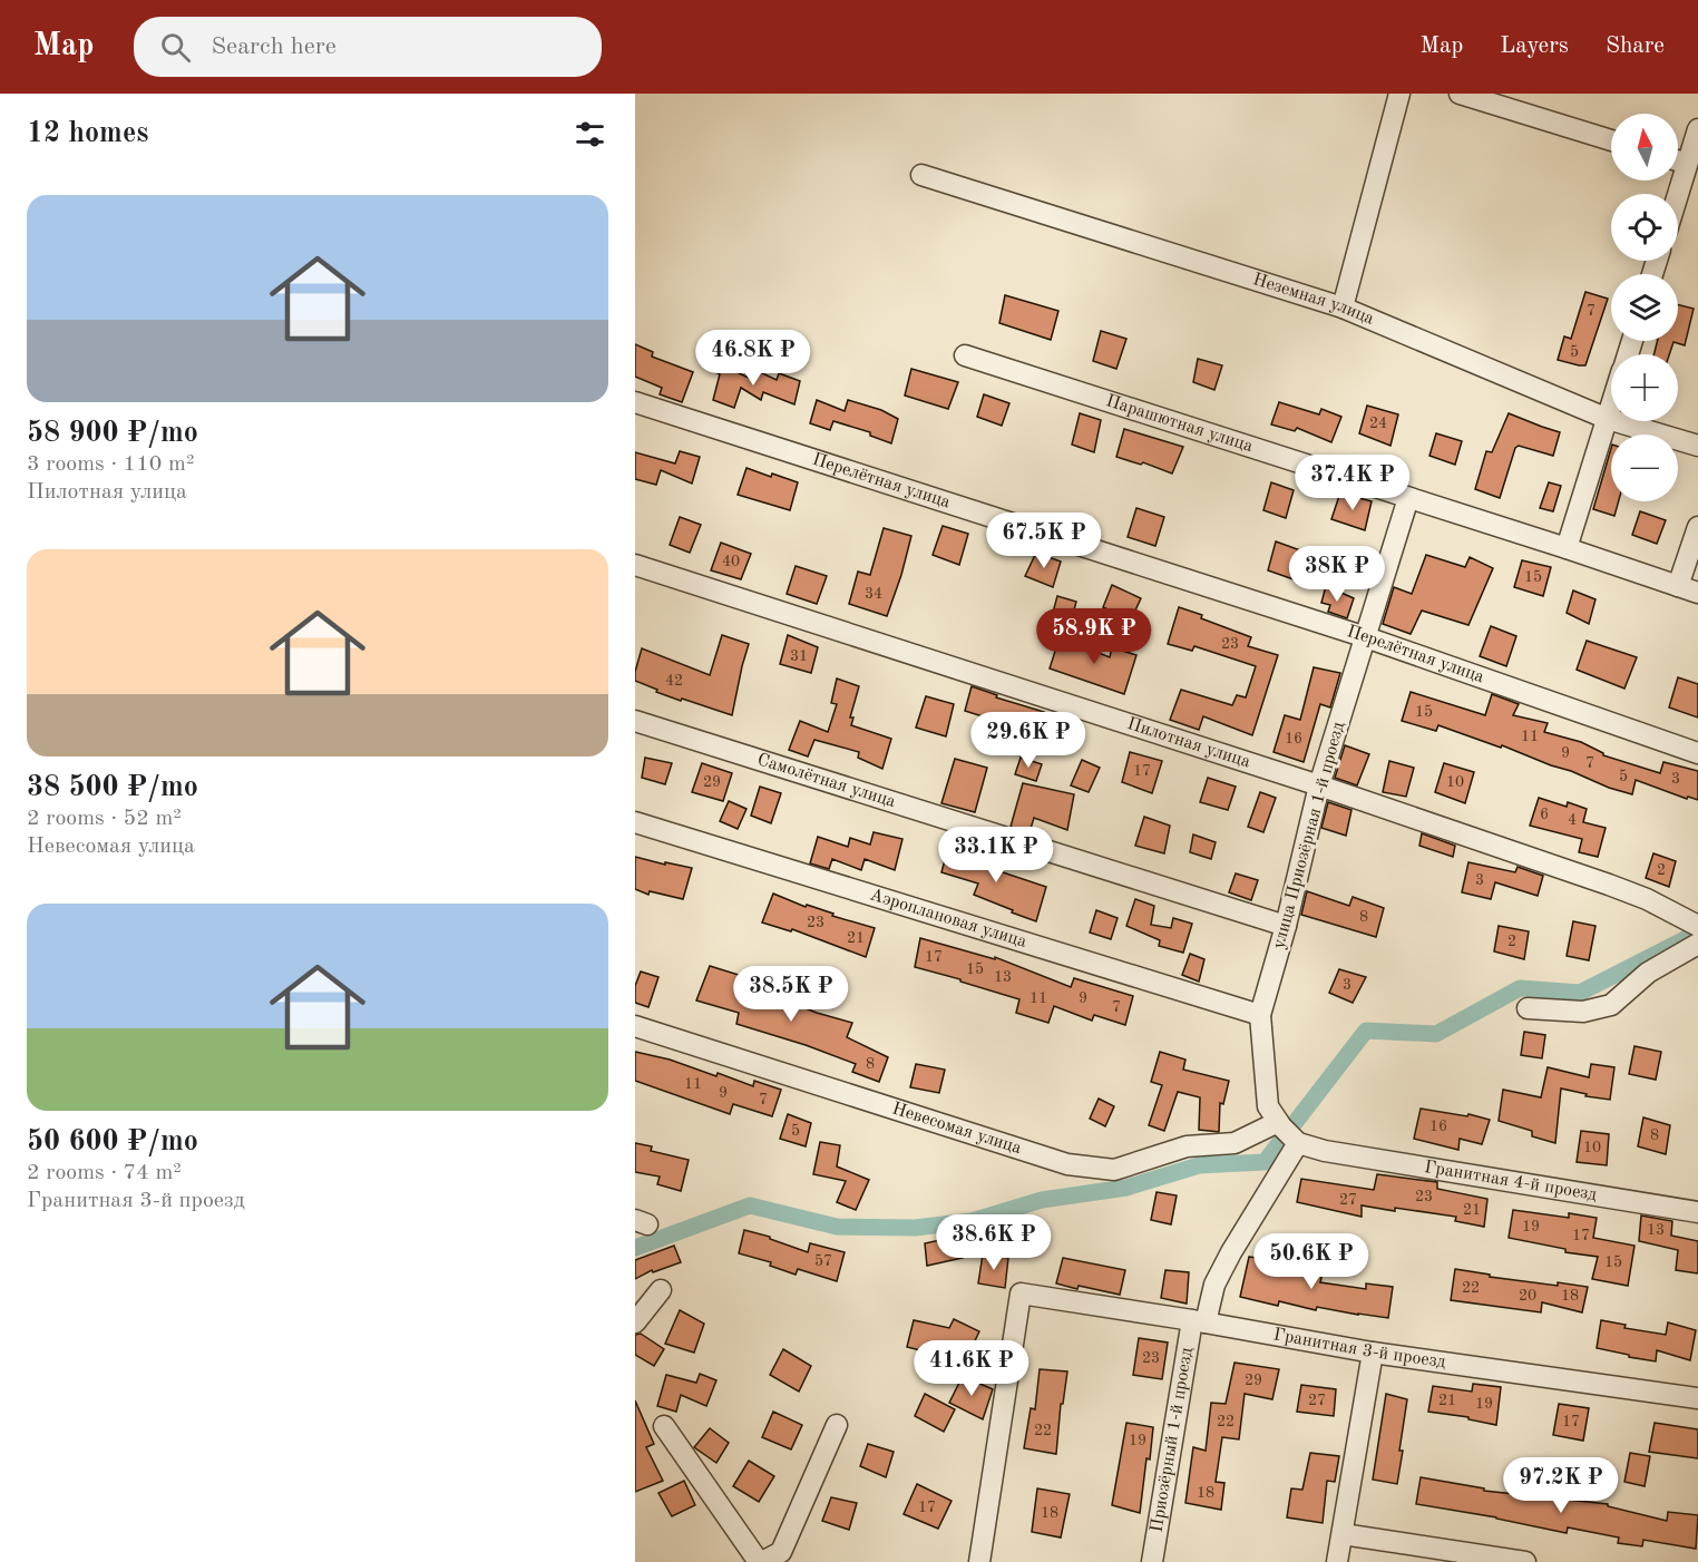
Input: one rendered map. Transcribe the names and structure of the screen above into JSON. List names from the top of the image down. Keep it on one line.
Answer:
{"streets":{"street":["Неземная улица","Парашютная улица","Перелётная улица","Пилотная улица","Самолётная улица","улица Приозёрная 1-й проезд","Аэроплановая улица","Невесомая улица","Гранитная 4-й проезд","Гранитная 3-й проезд","Приозёрный 1-й проезд"]},"crossings":[["Парашютная улица","улица Приозёрная 1-й проезд"],["Перелётная улица","улица Приозёрная 1-й проезд"],["Пилотная улица","улица Приозёрная 1-й проезд"],["Самолётная улица","улица Приозёрная 1-й проезд"],["улица Приозёрная 1-й проезд","Аэроплановая улица"],["улица Приозёрная 1-й проезд","Невесомая улица"],["улица Приозёрная 1-й проезд","Гранитная 4-й проезд"],["улица Приозёрная 1-й проезд","Приозёрный 1-й проезд"],["Гранитная 3-й проезд","Приозёрный 1-й проезд"]],"house_numbers":["7","5","24","40","15","34","23","31","42","15","11","16","9","7","17","5","3","29","10","6","4","2","3","8","23","21","2","17","15","13","3","11","9","7","8","11","9","7","16","5","8","10","23","27","21","19","13","17","57","15","22","20","18","23","29","27","21","19","22","17","22","19","18","17","18"],"north":"top","page":{"header":"Map","search":"Search here","nav":["Map","Layers","Share"],"heading":"12 homes","map_buttons":["+","−"],"list":[{"name":"58 900 ₽/mo","note":"3 rooms · 110 m² · Пилотная улица"},{"name":"38 500 ₽/mo","note":"2 rooms · 52 m² · Невесомая улица"},{"name":"50 600 ₽/mo","note":"2 rooms · 74 m² · Гранитная 3-й проезд"}],"price":["46.8K ₽","37.4K ₽","67.5K ₽","38K ₽","58.9K ₽","29.6K ₽","33.1K ₽","38.5K ₽","38.6K ₽","50.6K ₽","41.6K ₽","97.2K ₽"]}}
